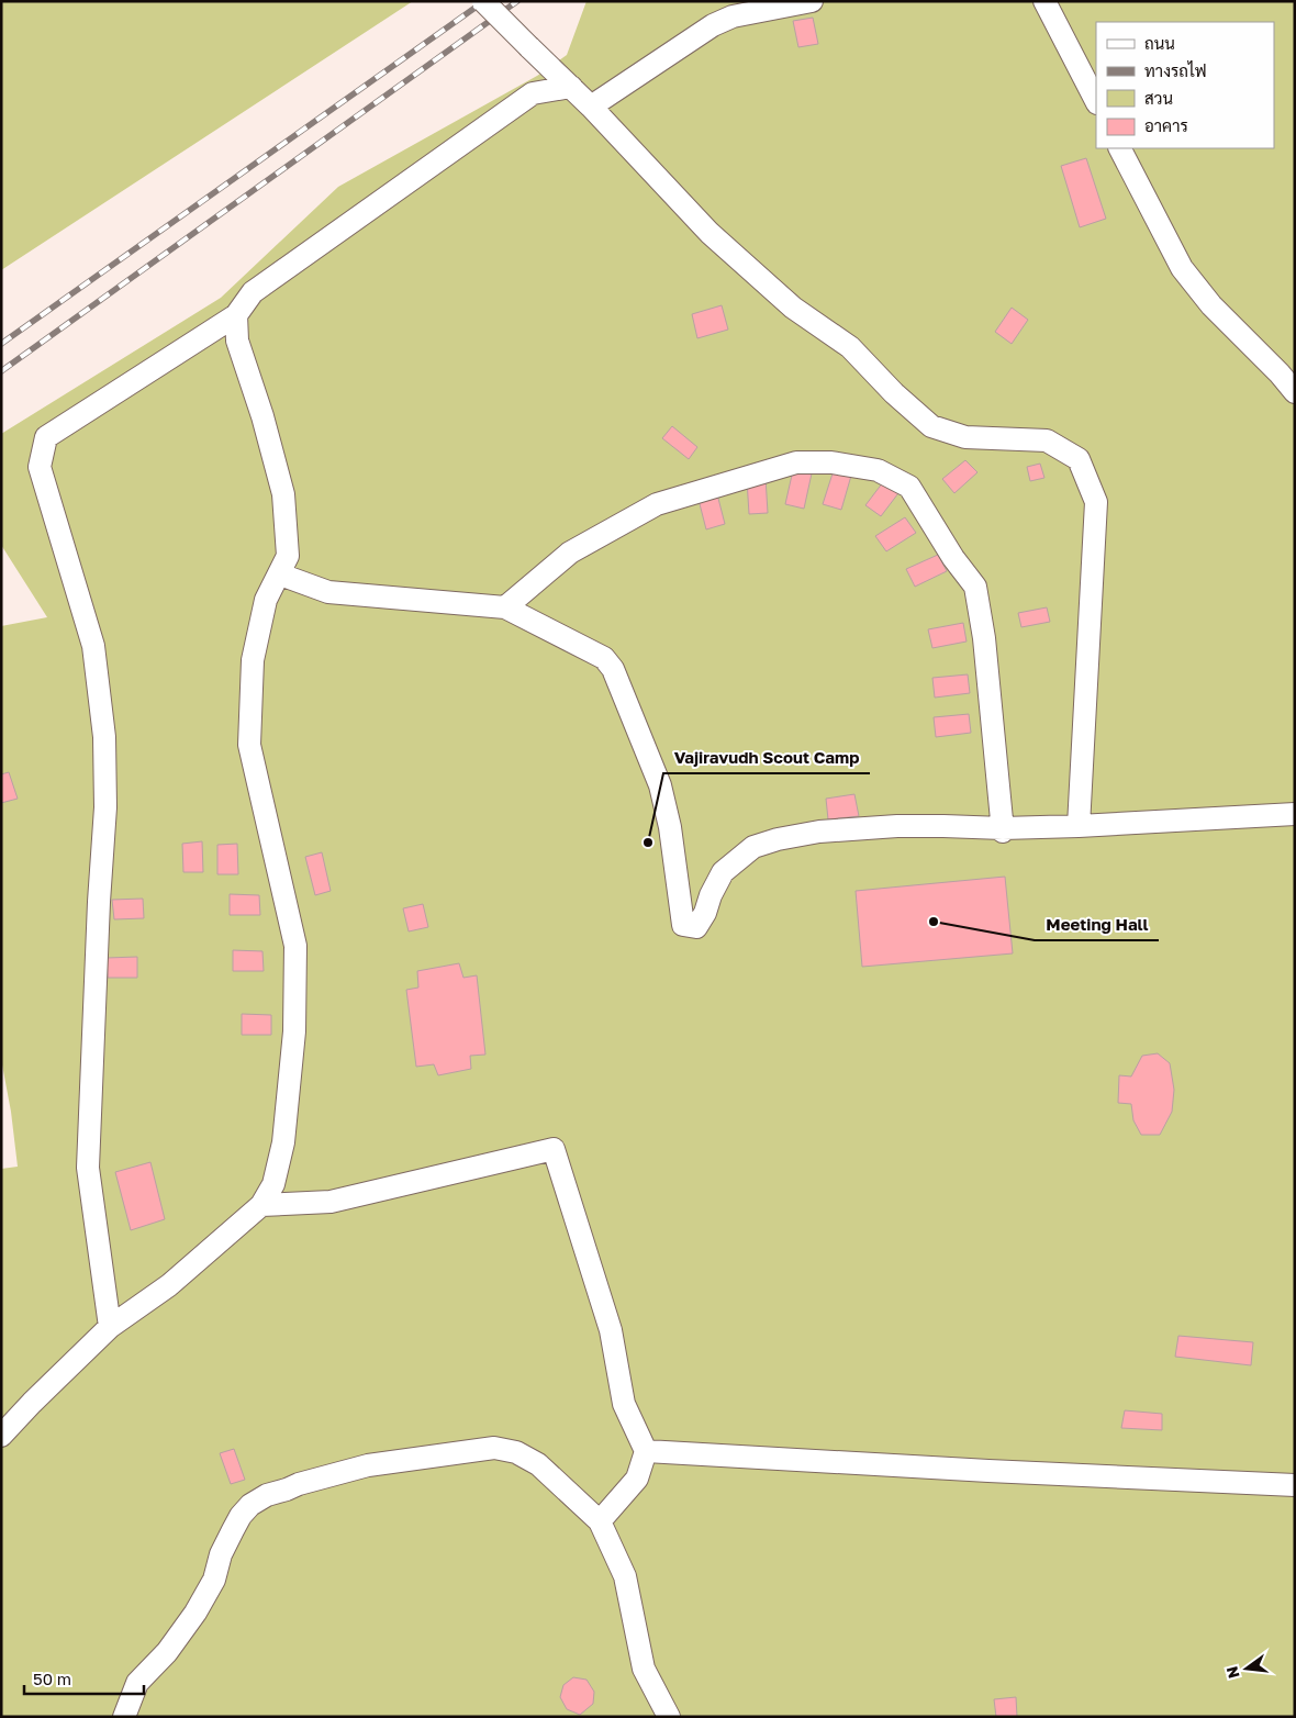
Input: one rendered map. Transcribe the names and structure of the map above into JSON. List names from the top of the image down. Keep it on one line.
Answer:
{"places":["Vajiravudh Scout Camp","Meeting Hall"],"legend":["ถนน","ทางรถไฟ","สวน","อาคาร"],"scale_bar":"50 m","north":"left"}
